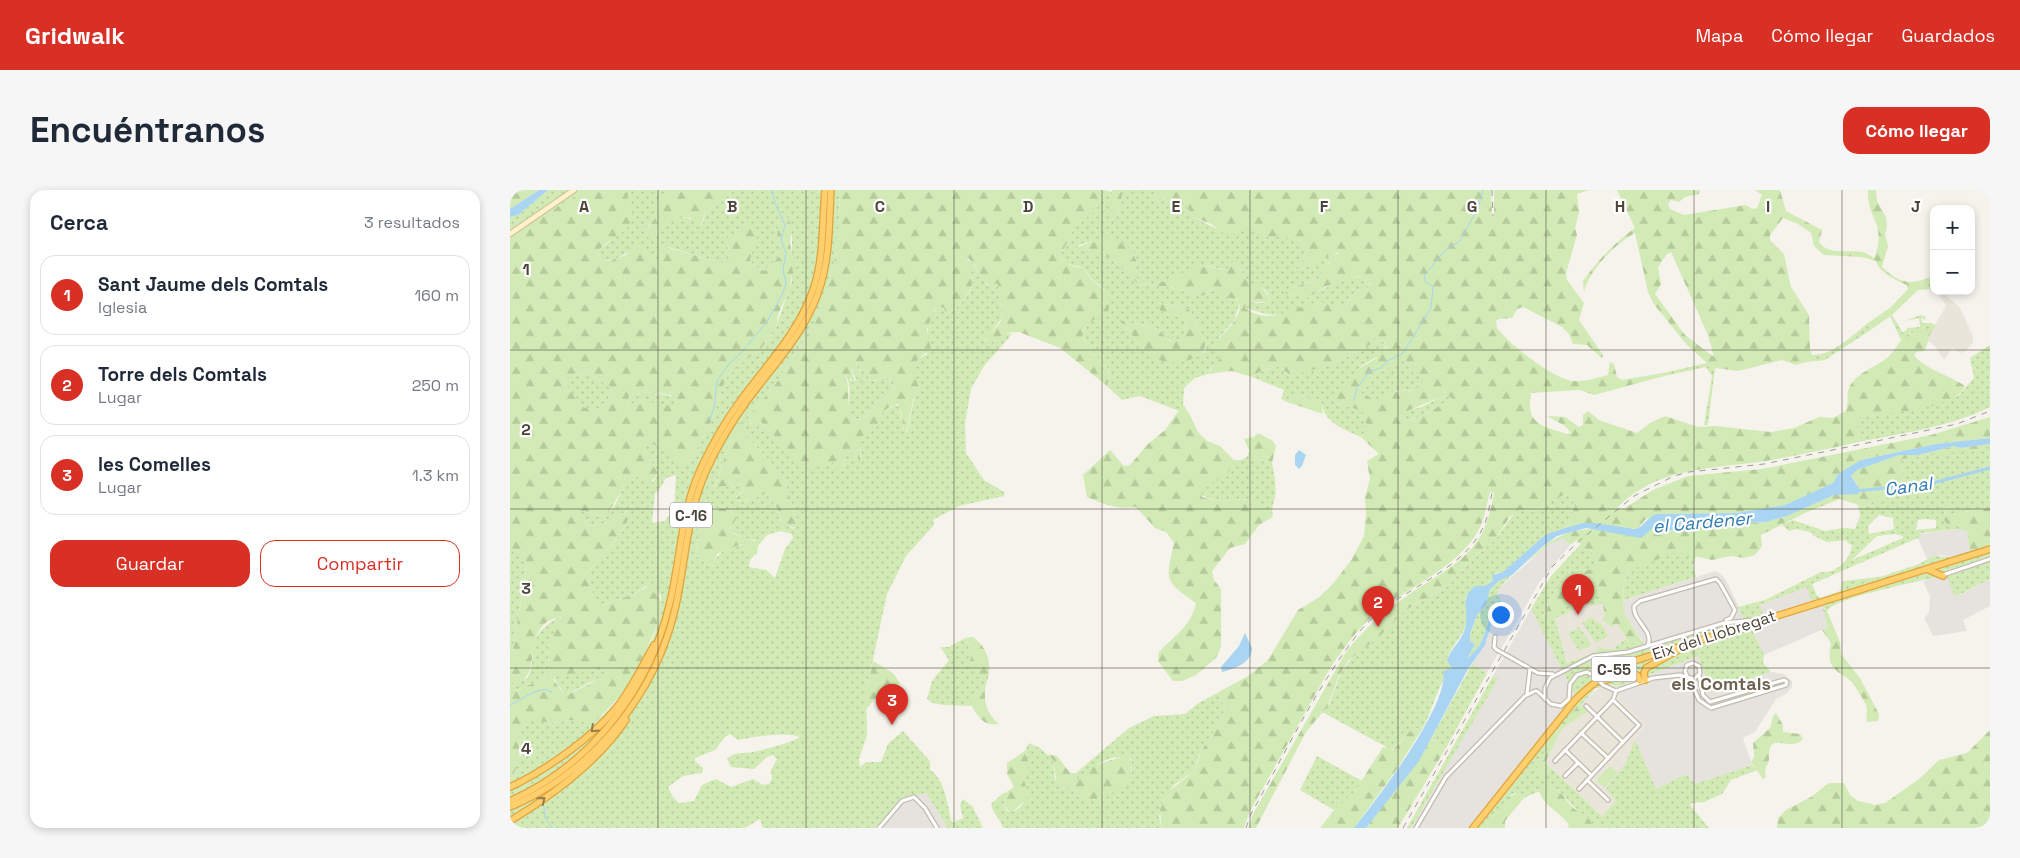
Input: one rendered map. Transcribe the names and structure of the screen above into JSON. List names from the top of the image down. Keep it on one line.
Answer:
{"streets":{"highway":["C-16","Eix del Llobregat","C-55"]},"districts":["els Comtals"],"water":["Canal","el Cardener"],"page":{"header":"Gridwalk","nav":["Mapa","Cómo llegar","Guardados"],"buttons":["Cómo llegar",["Guardar","Compartir"]],"title":"Encuéntranos","heading":["Cerca","3 resultados"],"map_buttons":["+","−"],"list":[{"mark":"1","name":"Sant Jaume dels Comtals","note":"Iglesia","value":"160 m"},{"mark":"2","name":"Torre dels Comtals","note":"Lugar","value":"250 m"},{"mark":"3","name":"les Comelles","note":"Lugar","value":"1.3 km"}],"pins":["1","2","3"]},"grid":{"columns":["A","B","C","D","E","F","G","H","I","J"],"rows":["1","2","3","4"]}}
